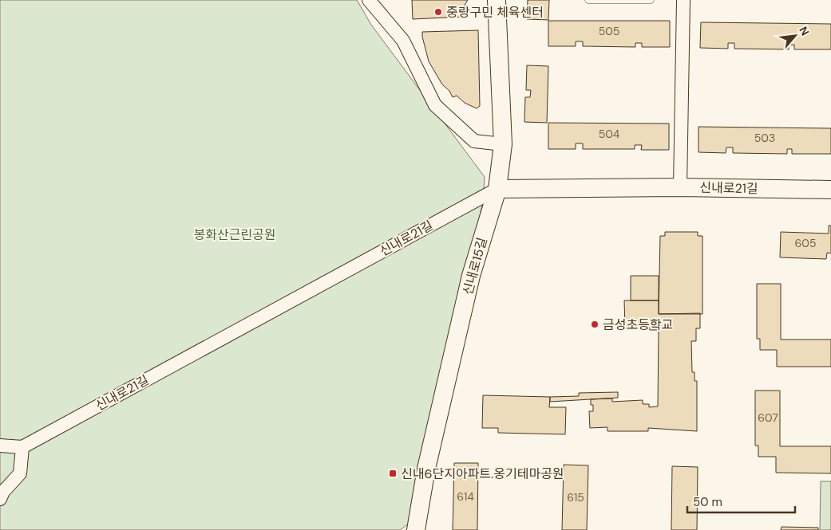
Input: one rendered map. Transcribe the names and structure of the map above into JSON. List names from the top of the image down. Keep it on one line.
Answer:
{"streets":{"street":["신내로21길","신내로15길"]},"crossings":[["신내로21길","신내로15길"]],"parks":["봉화산근린공원"],"places":{"other":["중랑구민 체육센터","금성초등학교"],"transit":["신내6단지아파트.옹기테마공원"]},"house_numbers":["505","504","503","605","607","614","615"],"scale_bar":"50 m","north":"top right"}
